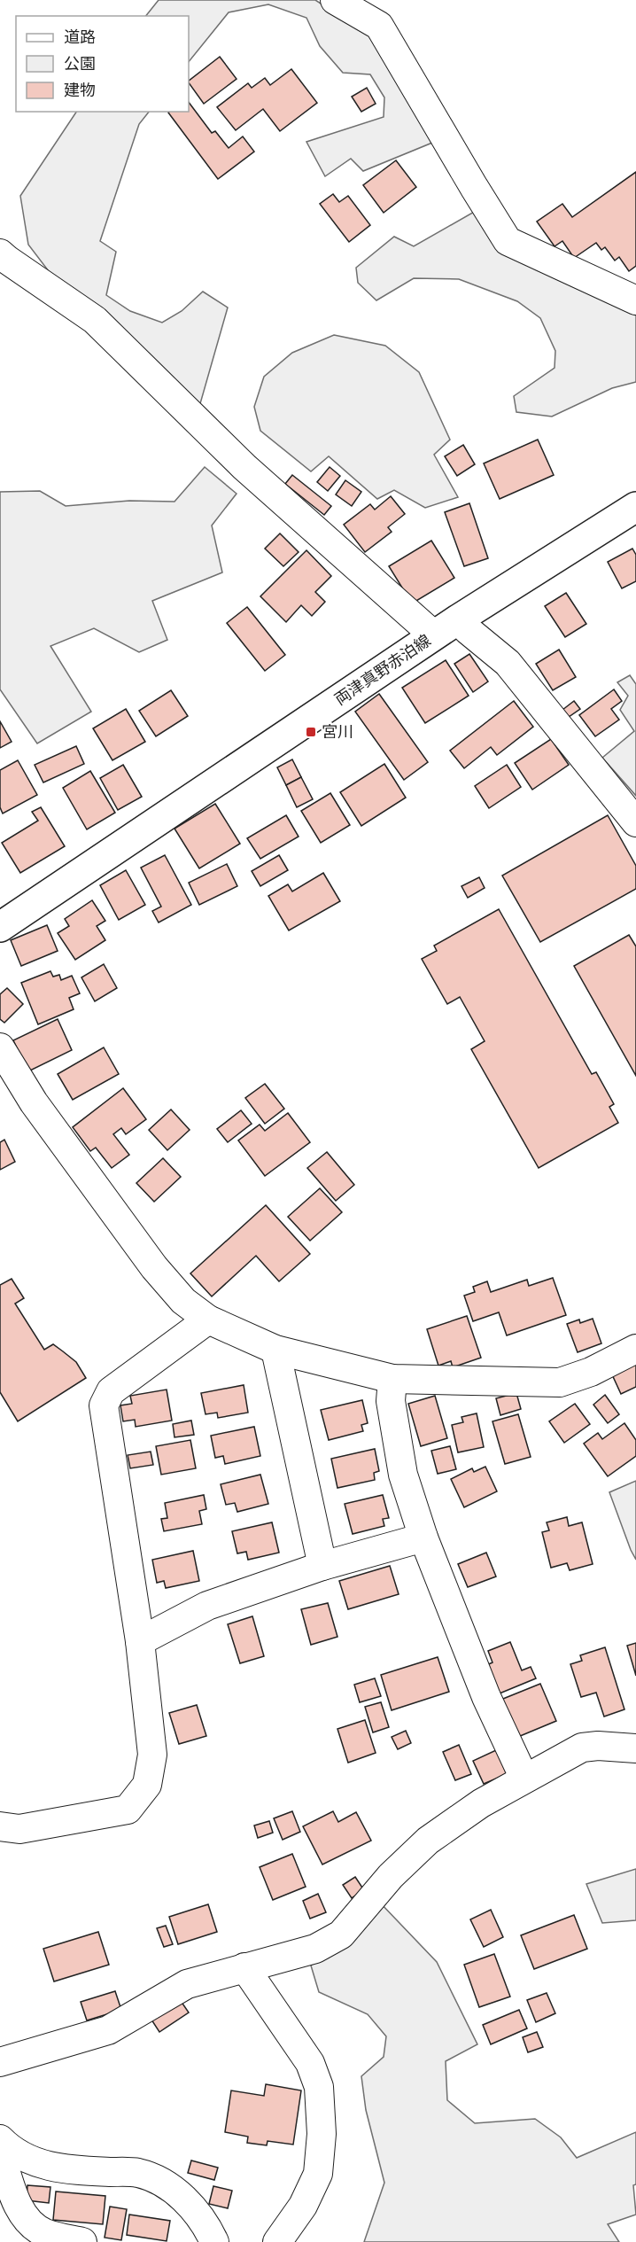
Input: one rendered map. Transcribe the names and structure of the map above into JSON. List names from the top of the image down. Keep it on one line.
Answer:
{"streets":{"main road":["両津真野赤泊線"]},"places":{"transit":["宮川"]},"legend":["道路","公園","建物"]}
